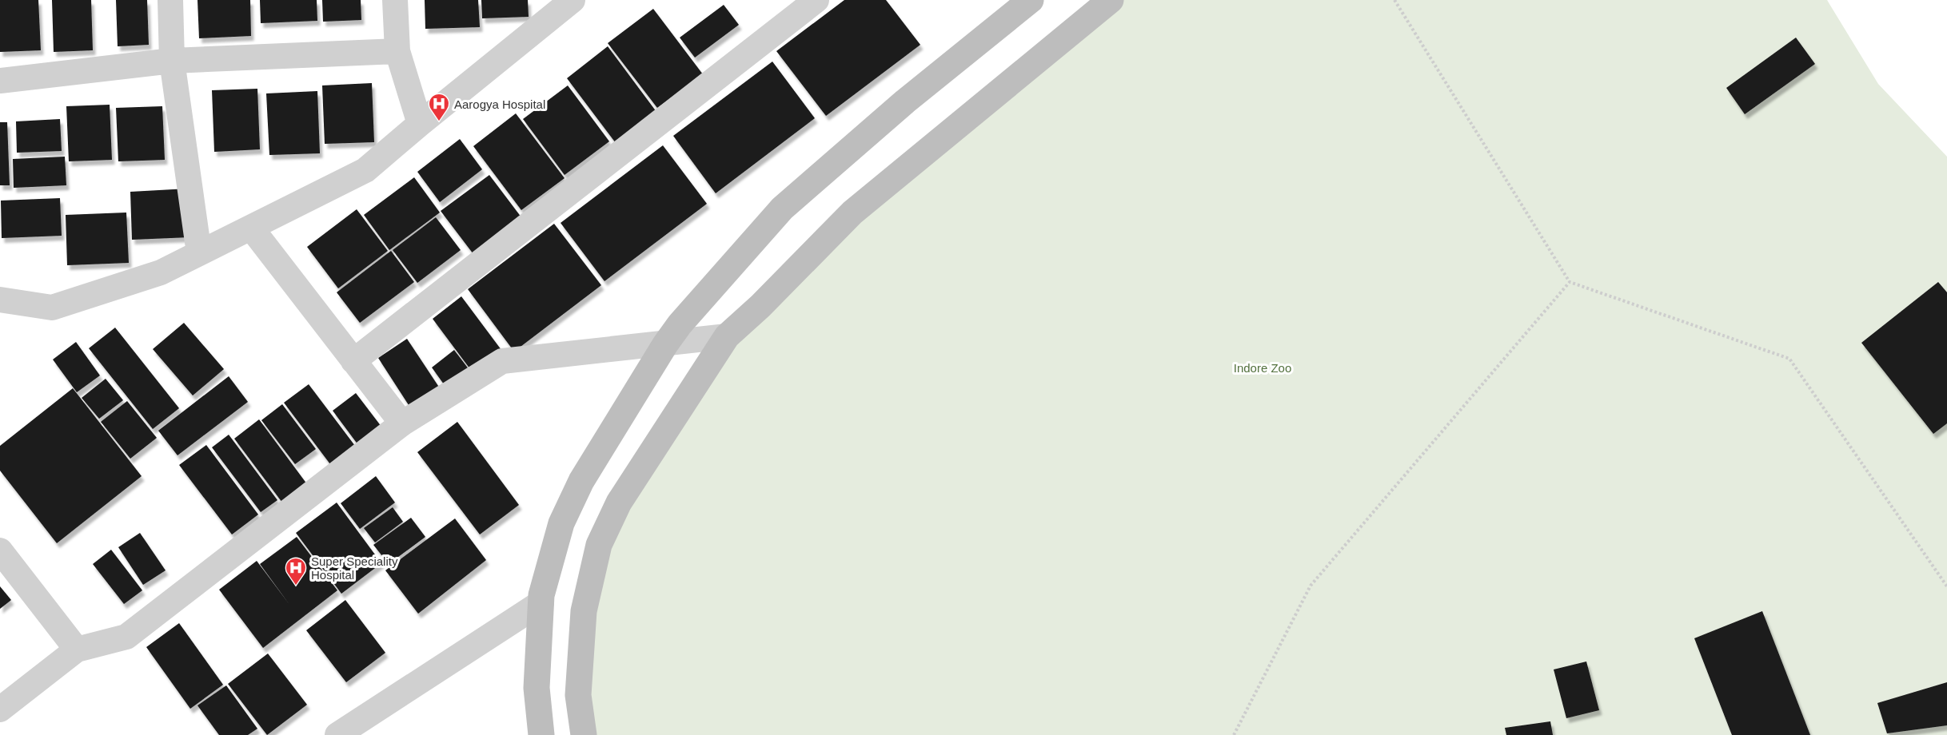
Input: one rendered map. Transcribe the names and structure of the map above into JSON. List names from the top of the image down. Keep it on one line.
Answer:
{"parks":["Indore Zoo"],"places":{"hospital":["Aarogya Hospital","Super Speciality Hospital"]}}
